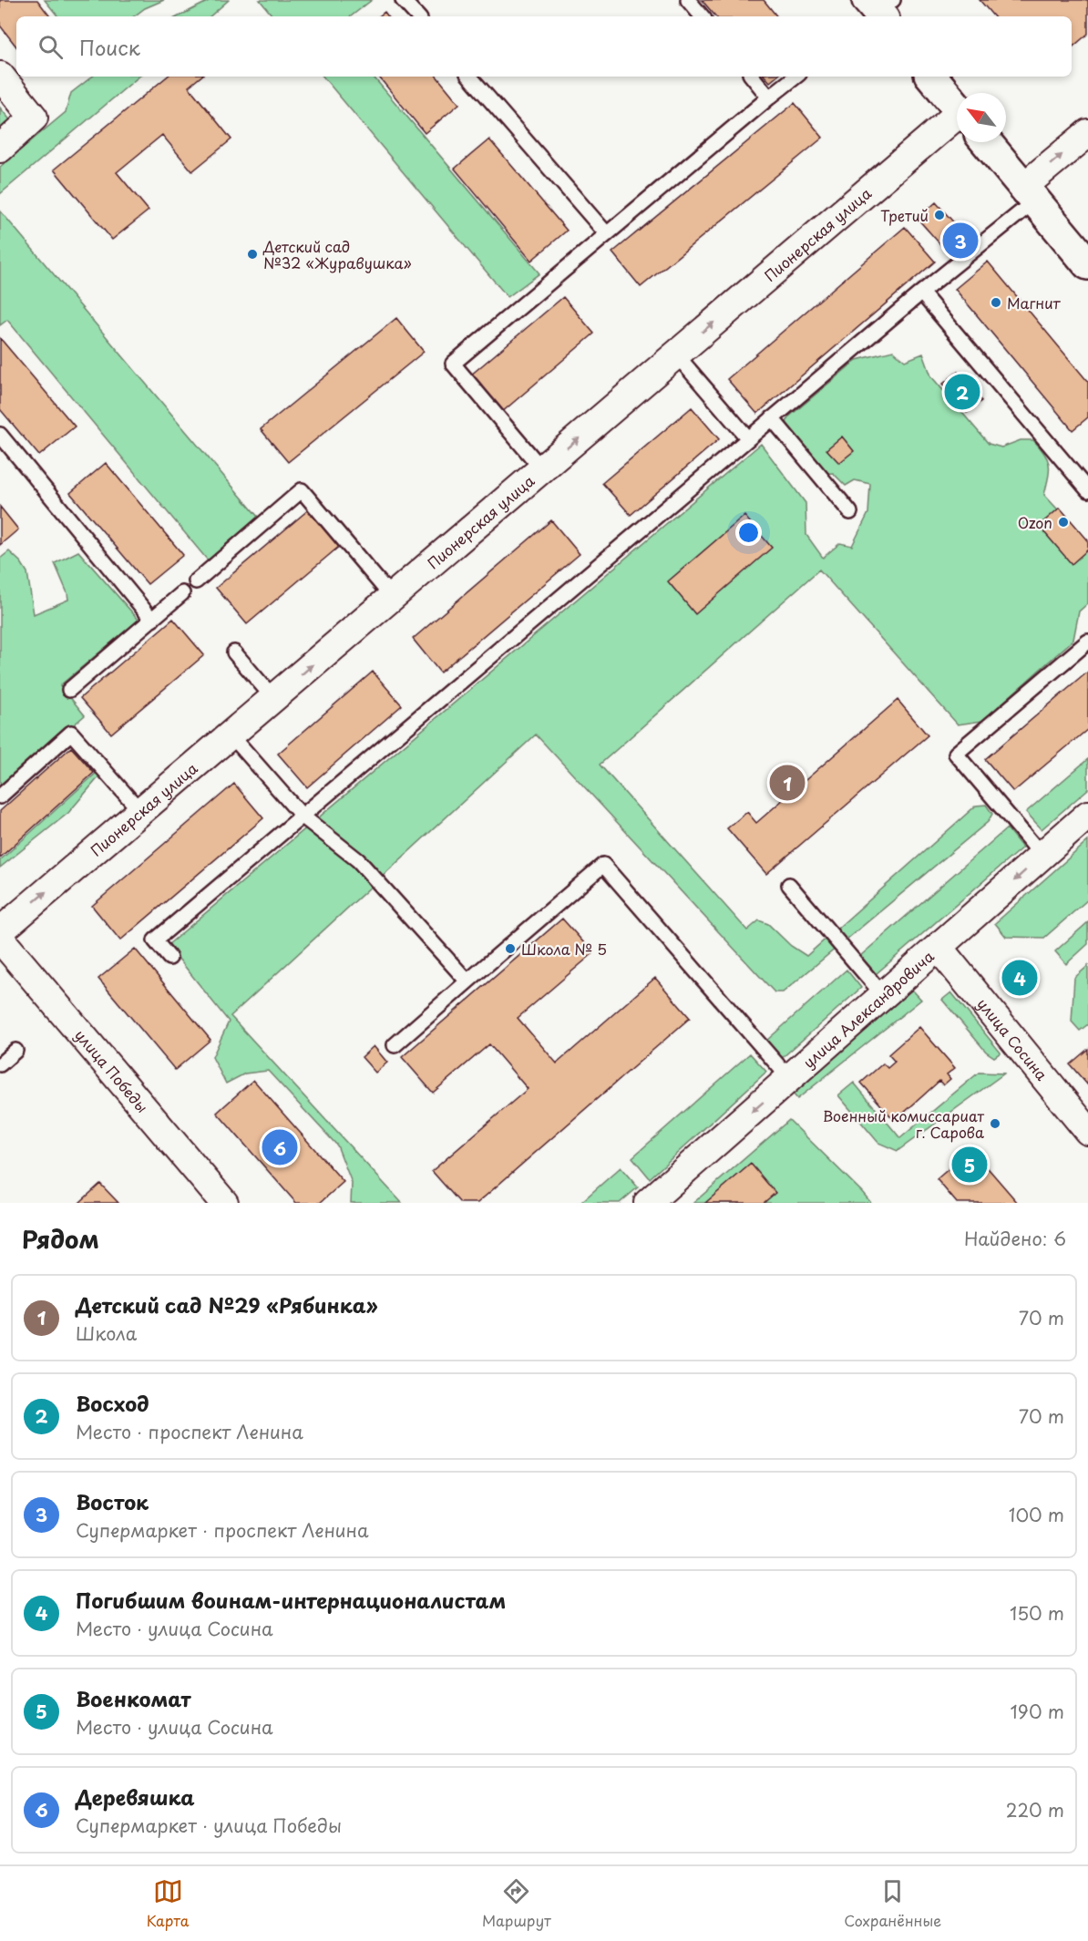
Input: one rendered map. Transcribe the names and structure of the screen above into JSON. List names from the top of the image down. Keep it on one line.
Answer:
{"streets":{"street":["Пионерская улица","улица Александровича","улица Сосина","улица Победы"]},"crossings":[["улица Александровича","улица Сосина"]],"one_way":["Пионерская улица","улица Александровича"],"places":["Третий","Детский сад №32 «Журавушка»","Магнит","Ozon","Школа № 5","Военный комиссариат г. Сарова"],"north":"top left","page":{"search":"Поиск","pins":["3","2","1","4","6","5"],"heading":["Рядом","Найдено: 6"],"list":[{"mark":"1","name":"Детский сад №29 «Рябинка»","note":"Школа","value":"70 m"},{"mark":"2","name":"Восход","note":"Место · проспект Ленина","value":"70 m"},{"mark":"3","name":"Восток","note":"Супермаркет · проспект Ленина","value":"100 m"},{"mark":"4","name":"Погибшим воинам-интернационалистам","note":"Место · улица Сосина","value":"150 m"},{"mark":"5","name":"Военкомат","note":"Место · улица Сосина","value":"190 m"},{"mark":"6","name":"Деревяшка","note":"Супермаркет · улица Победы","value":"220 m"}],"nav":["Карта","Маршрут","Сохранённые"]}}
